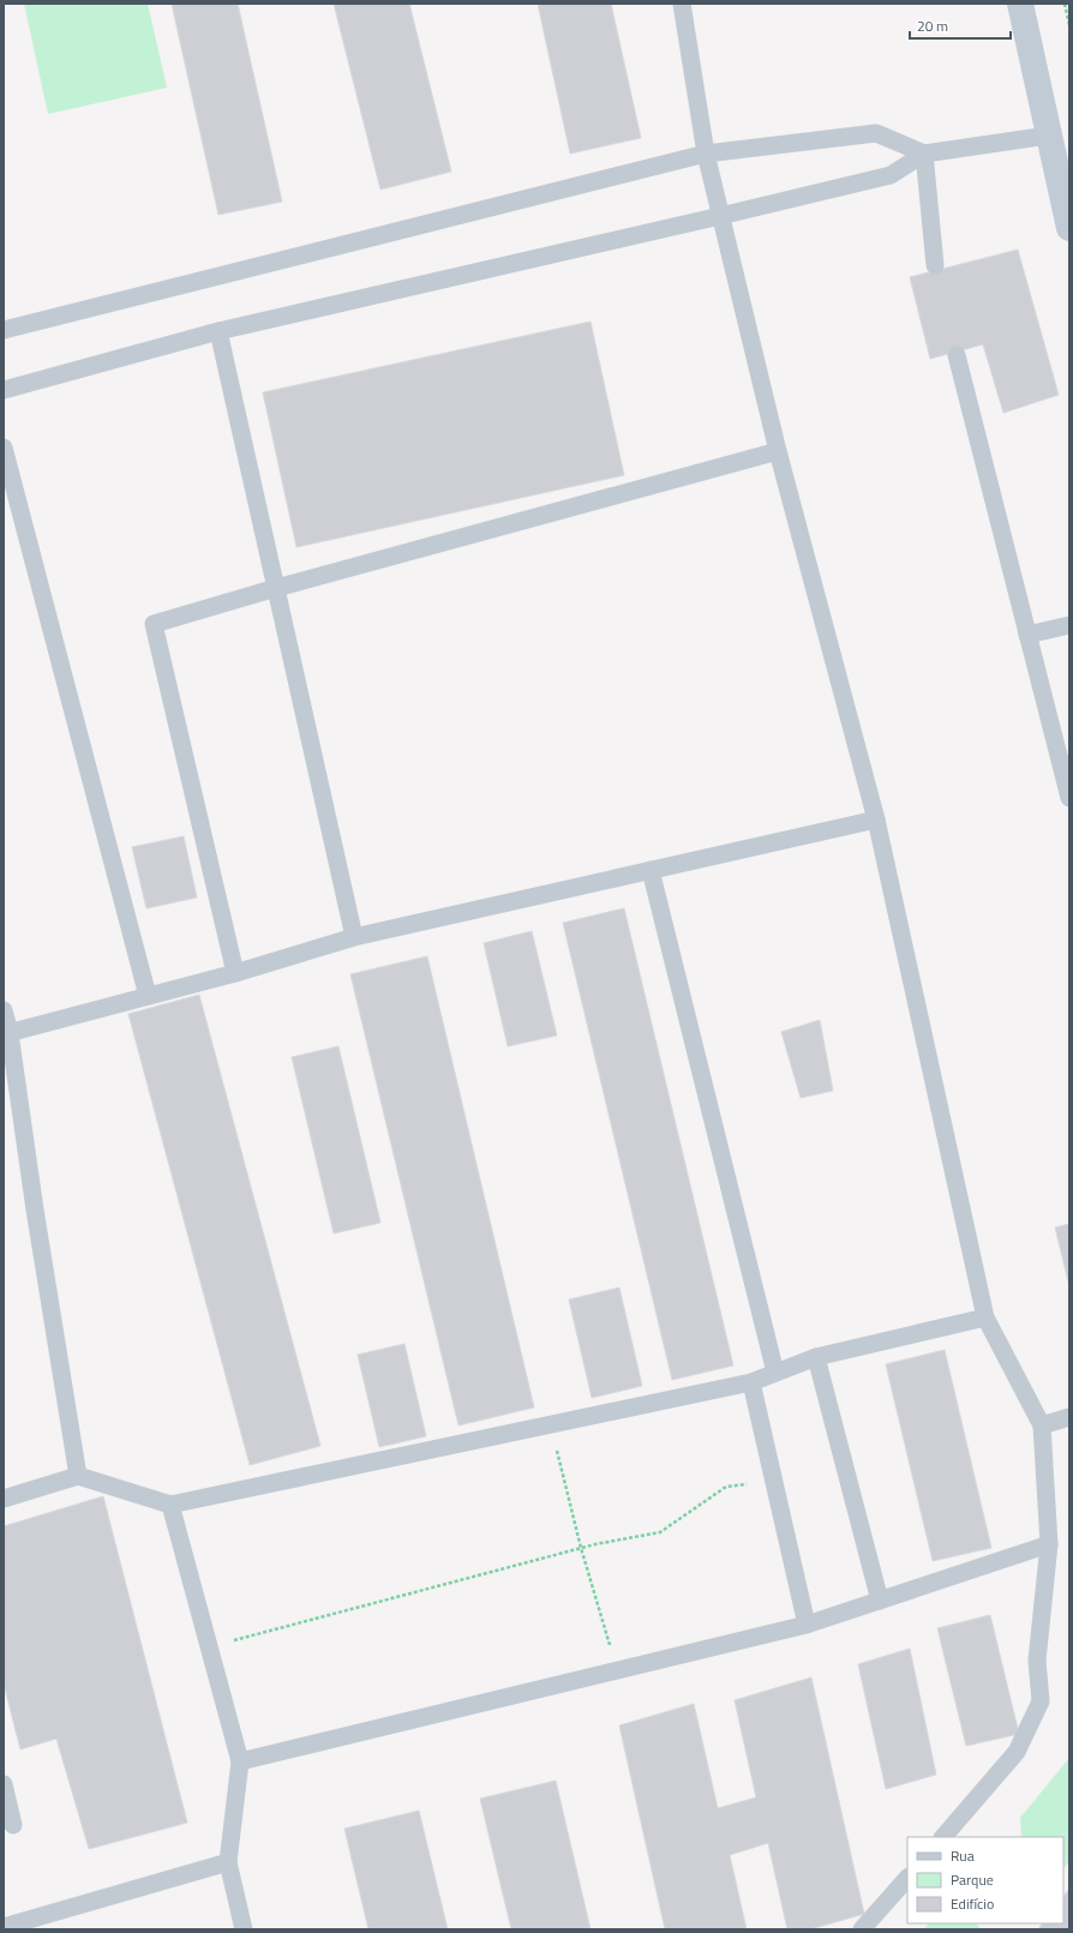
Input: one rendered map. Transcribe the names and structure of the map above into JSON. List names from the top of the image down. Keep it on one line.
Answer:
{"legend":["Rua","Parque","Edifício"],"scale_bar":"20 m"}
